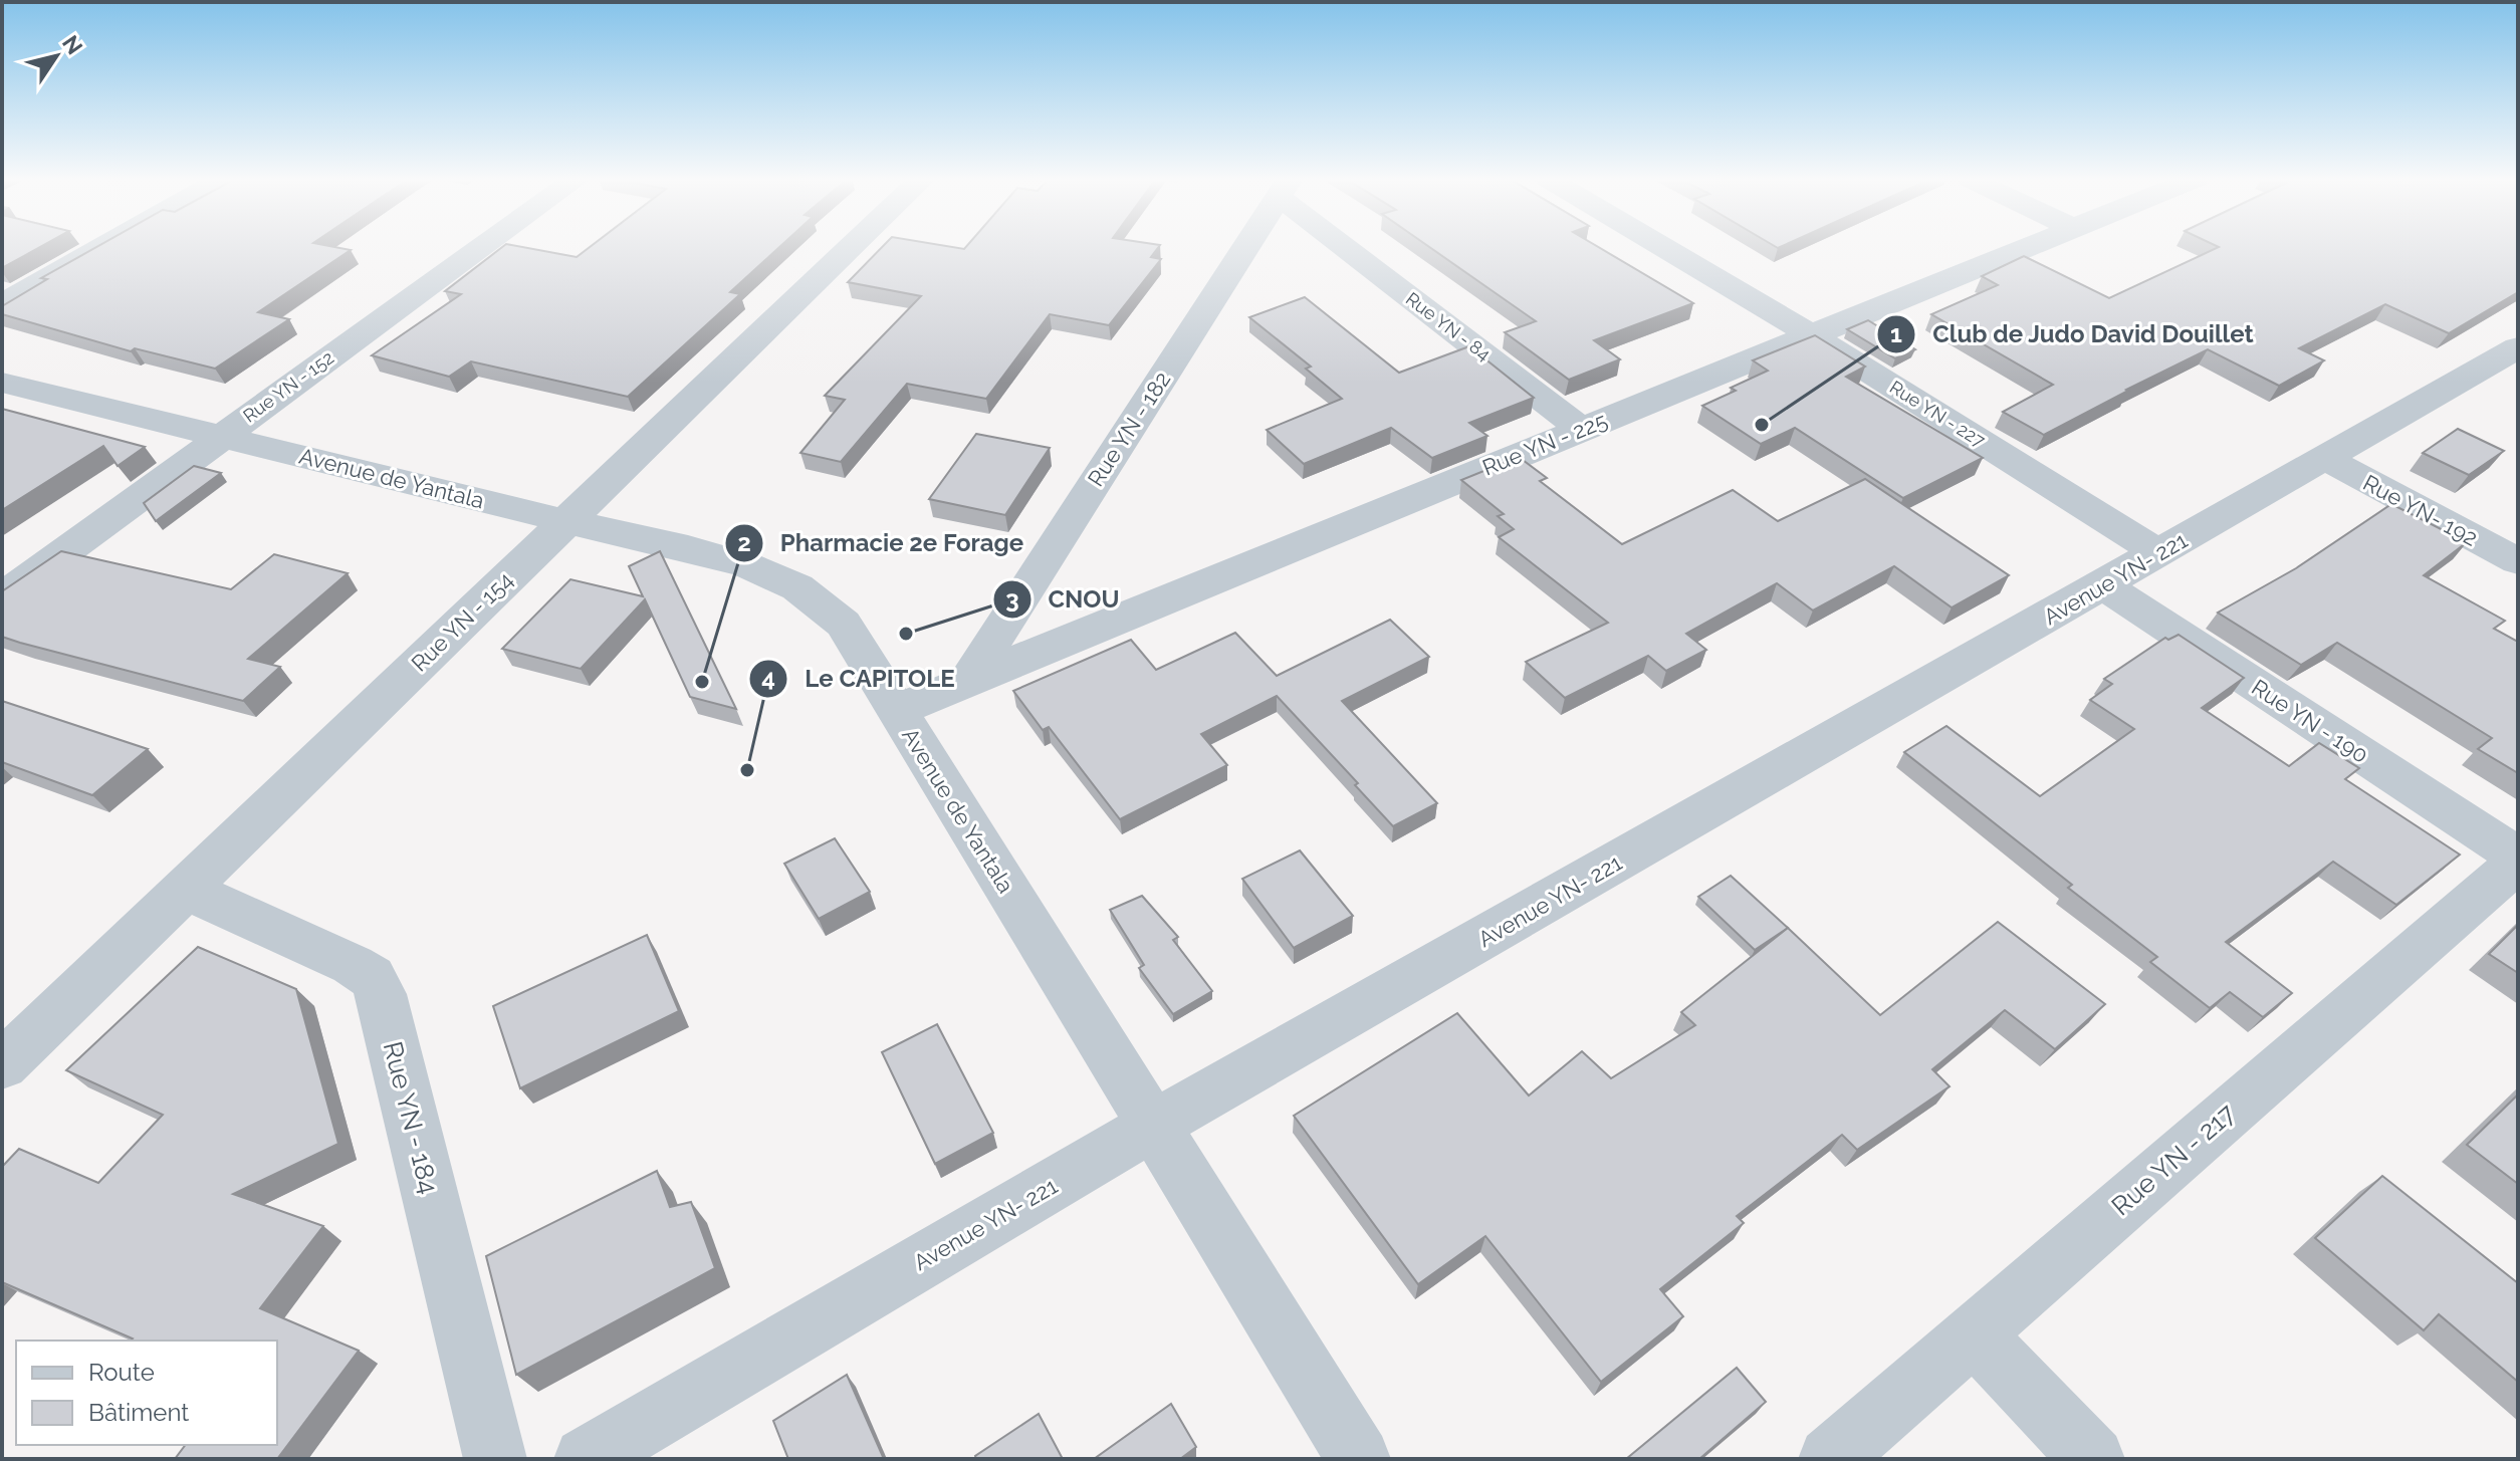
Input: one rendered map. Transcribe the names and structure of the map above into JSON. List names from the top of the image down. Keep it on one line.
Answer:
{"streets":{"street":["Rue YN - 84","Rue YN - 152","Rue YN - 227","Rue YN - 182","Rue YN - 225","Avenue de Yantala","Rue YN- 192","Avenue YN- 221","Rue YN - 154","Rue YN - 190","Rue YN - 184","Rue YN - 217"]},"crossings":[["Rue YN - 84","Rue YN - 225"],["Rue YN - 152","Avenue de Yantala"],["Rue YN - 227","Rue YN - 225"],["Rue YN - 227","Avenue YN- 221"],["Rue YN - 182","Rue YN - 225"],["Rue YN - 225","Avenue de Yantala"],["Avenue de Yantala","Avenue YN- 221"],["Avenue de Yantala","Rue YN - 154"],["Rue YN- 192","Avenue YN- 221"],["Avenue YN- 221","Rue YN - 190"],["Rue YN - 154","Rue YN - 184"],["Rue YN - 190","Rue YN - 217"]],"places":["Club de Judo David Douillet","CNOU","Pharmacie 2e Forage","Le CAPITOLE"],"legend":["Route","Bâtiment"],"north":"top right"}
